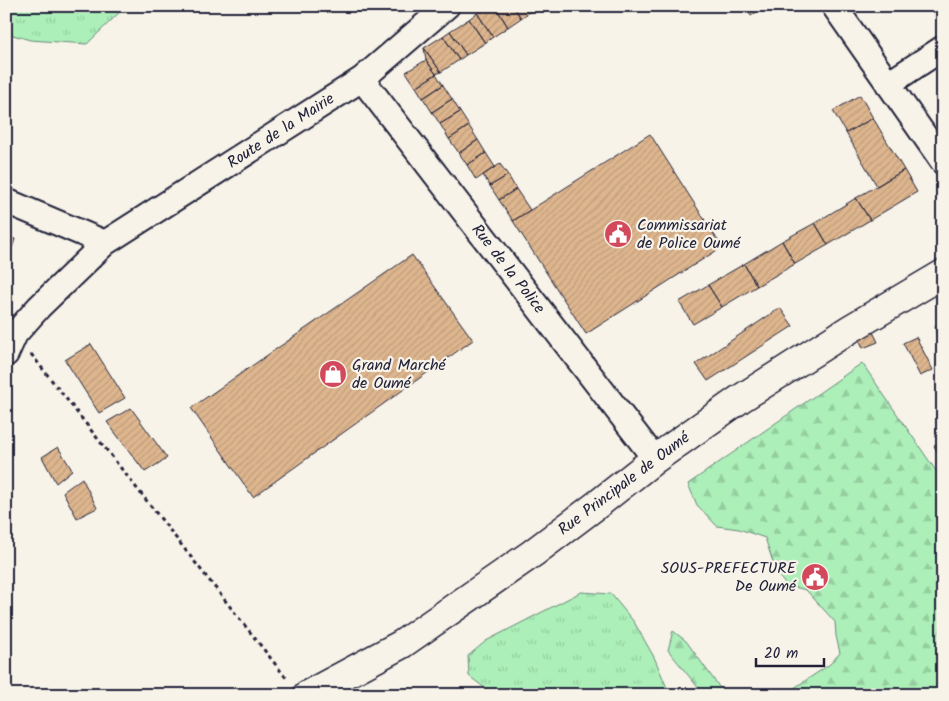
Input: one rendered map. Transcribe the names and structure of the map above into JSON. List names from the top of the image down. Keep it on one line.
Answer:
{"streets":{"main road":["Rue Principale de Oumé"],"street":["Route de la Mairie","Rue de la Police"]},"crossings":[["Route de la Mairie","Rue de la Police"],["Rue de la Police","Rue Principale de Oumé"]],"places":{"public building":["Commissariat de Police Oumé","SOUS-PREFECTURE De Oumé"],"shop":["Grand Marché de Oumé"]},"scale_bar":"20 m"}
